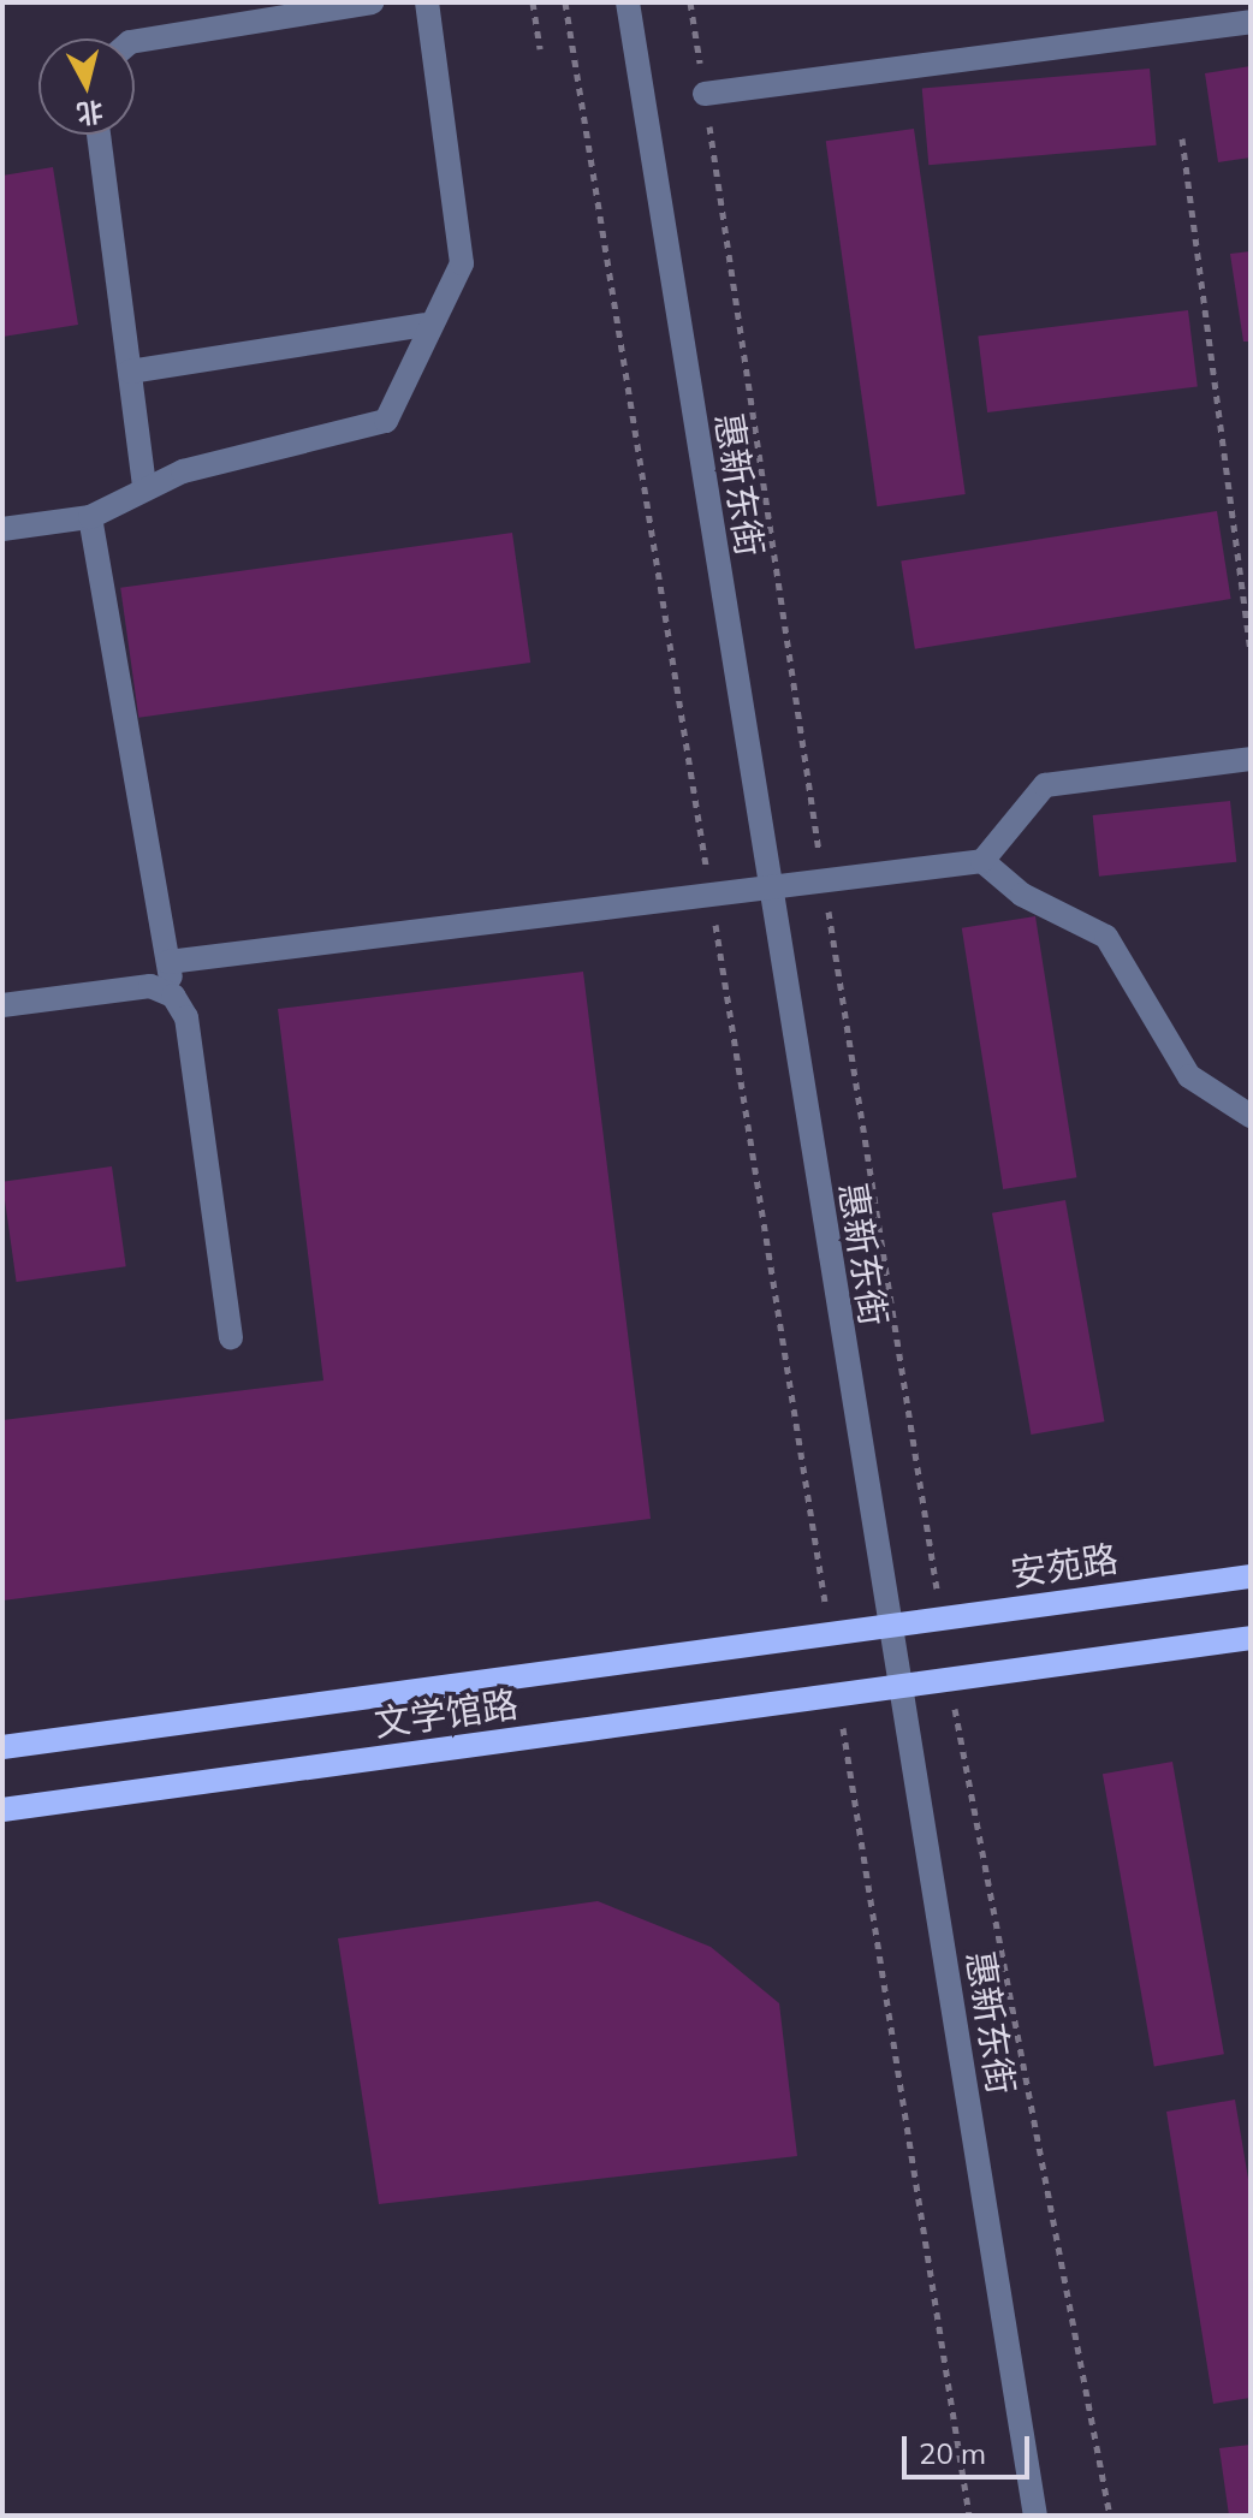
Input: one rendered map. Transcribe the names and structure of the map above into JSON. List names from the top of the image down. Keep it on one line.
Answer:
{"streets":{"main road":["安苑路","文学馆路"],"street":["惠新东街"]},"crossings":[["惠新东街","安苑路"],["惠新东街","文学馆路"],["安苑路","文学馆路"]],"scale_bar":"20 m","north":"bottom"}
